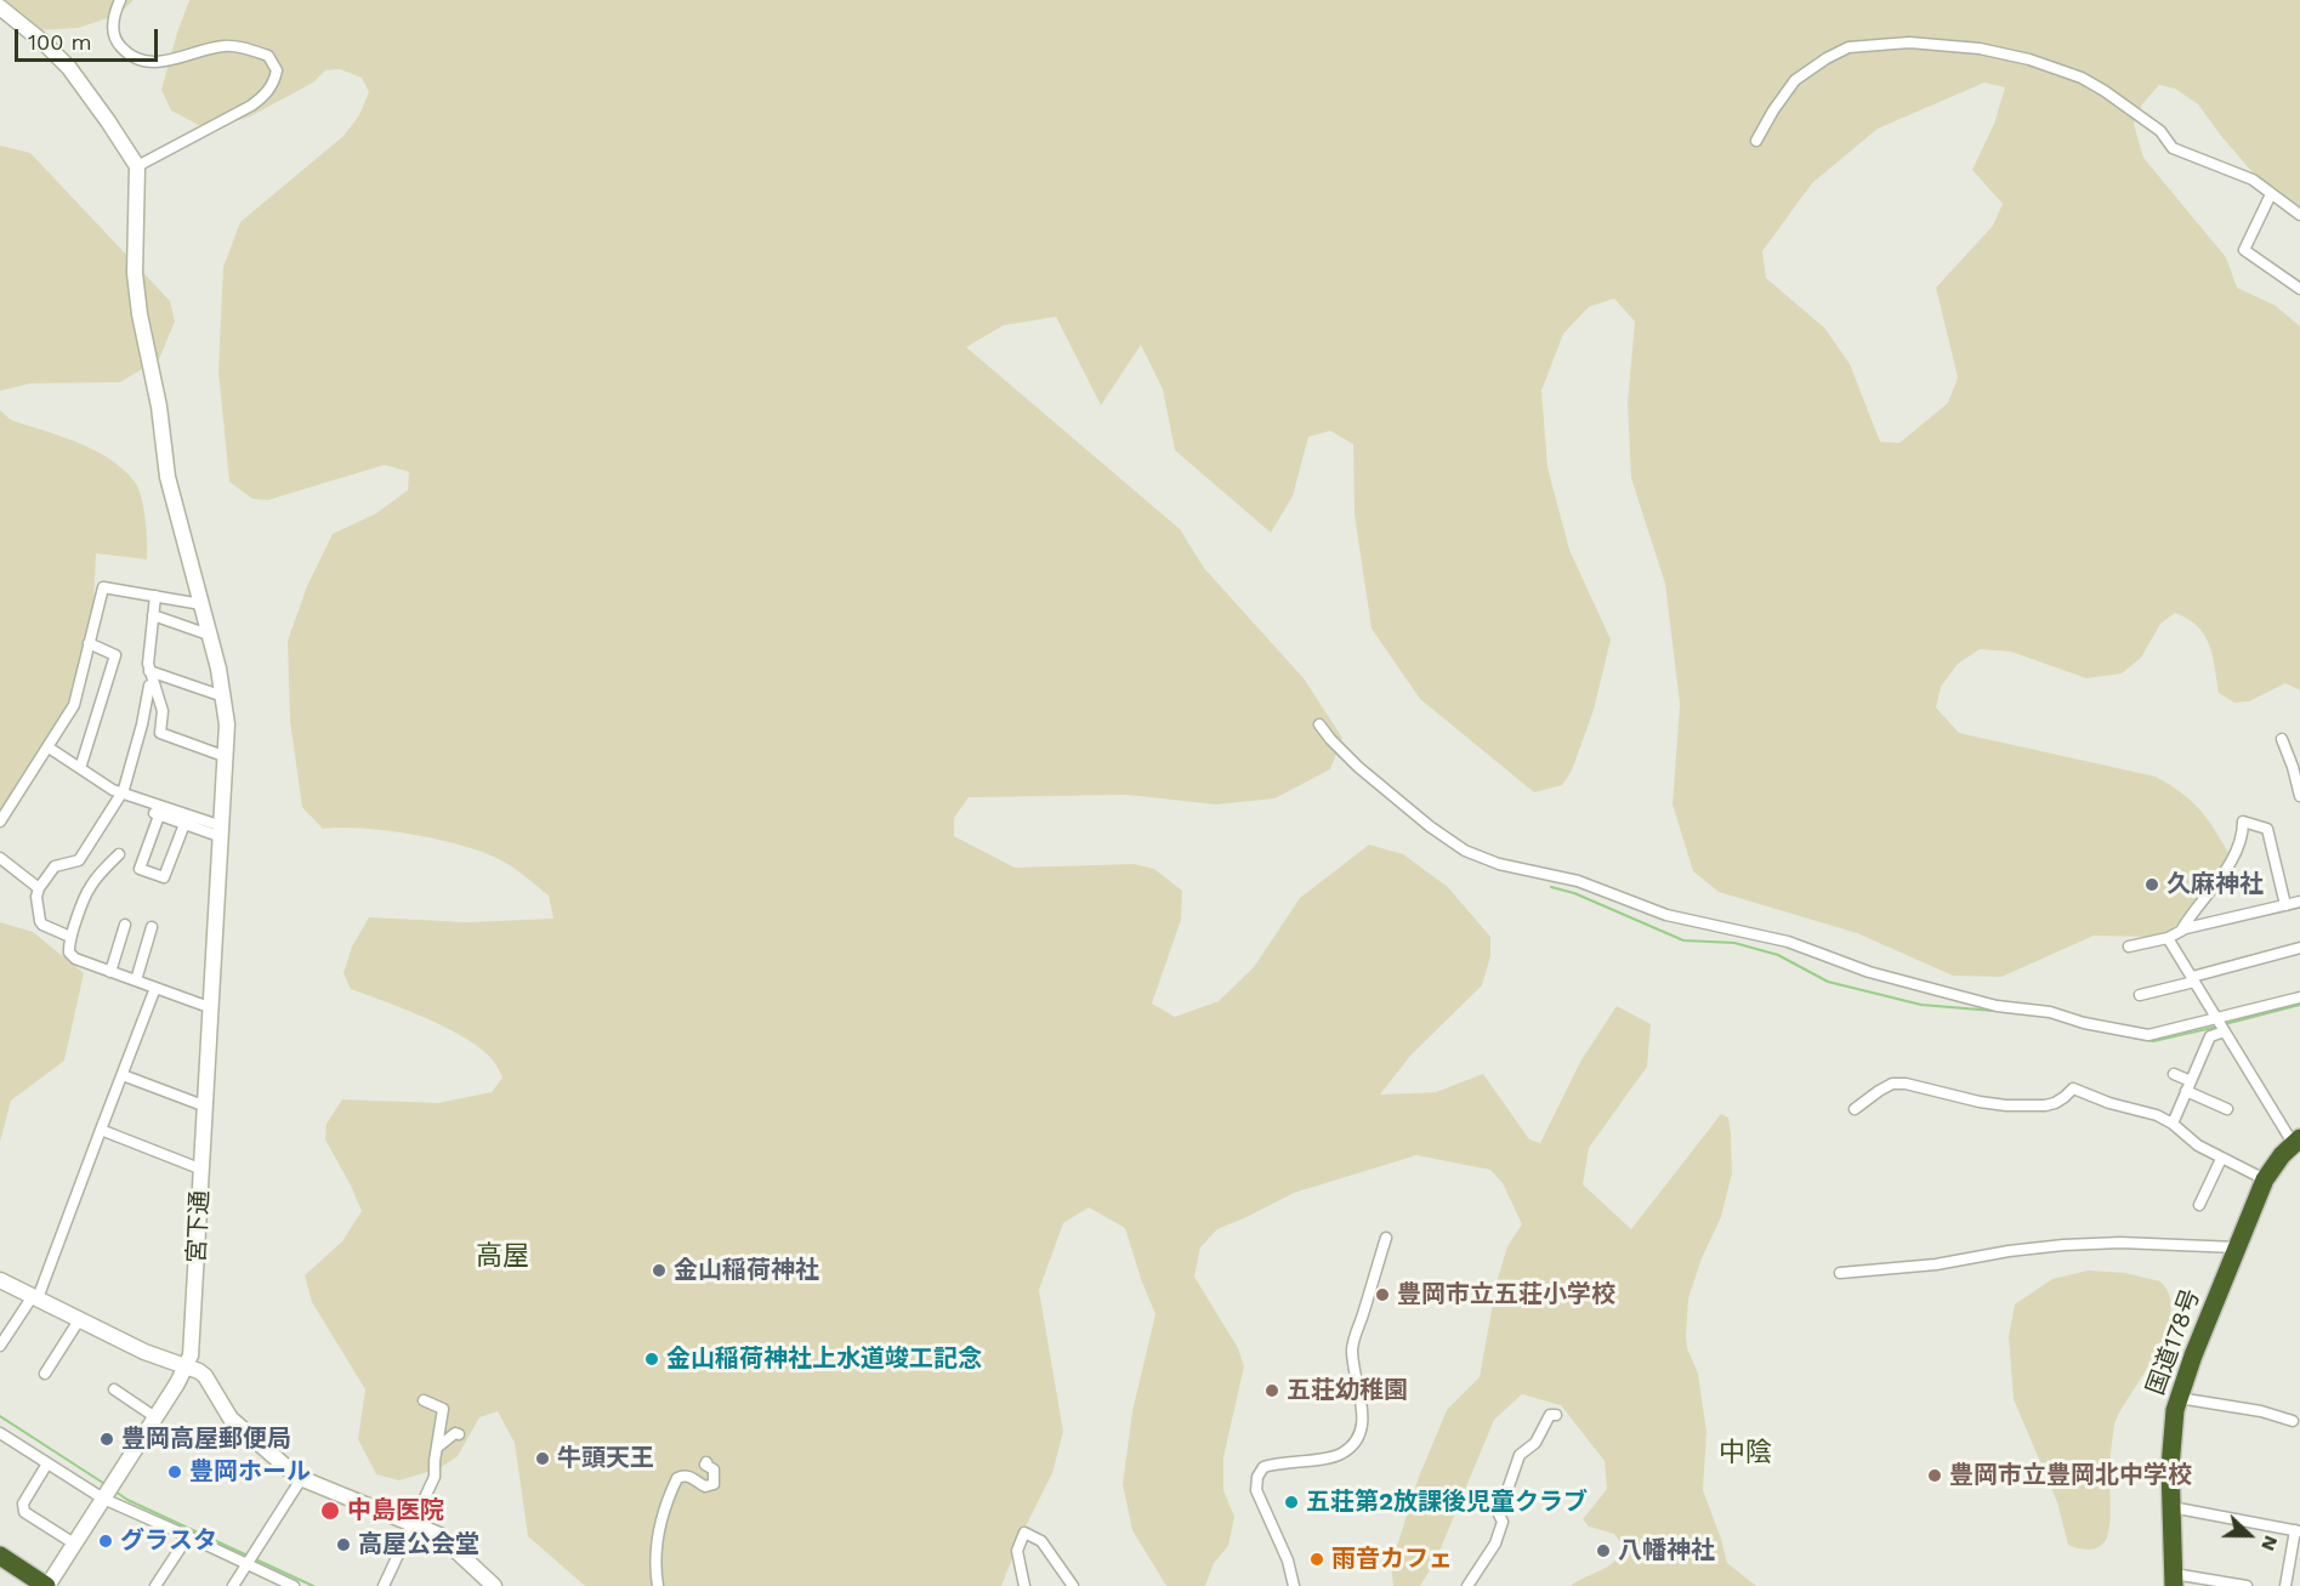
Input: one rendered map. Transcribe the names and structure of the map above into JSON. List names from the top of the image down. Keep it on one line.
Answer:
{"streets":{"highway":["国道178号"],"street":["宮下通"]},"districts":["高屋","中陰"],"places":["久麻神社","金山稲荷神社","豊岡市立五荘小学校","金山稲荷神社上水道竣工記念","五荘幼稚園","豊岡高屋郵便局","牛頭天王","豊岡ホール","豊岡市立豊岡北中学校","五荘第2放課後児童クラブ","中島医院","グラスタ","高屋公会堂","八幡神社","雨音カフェ"],"scale_bar":"100 m","north":"right"}
